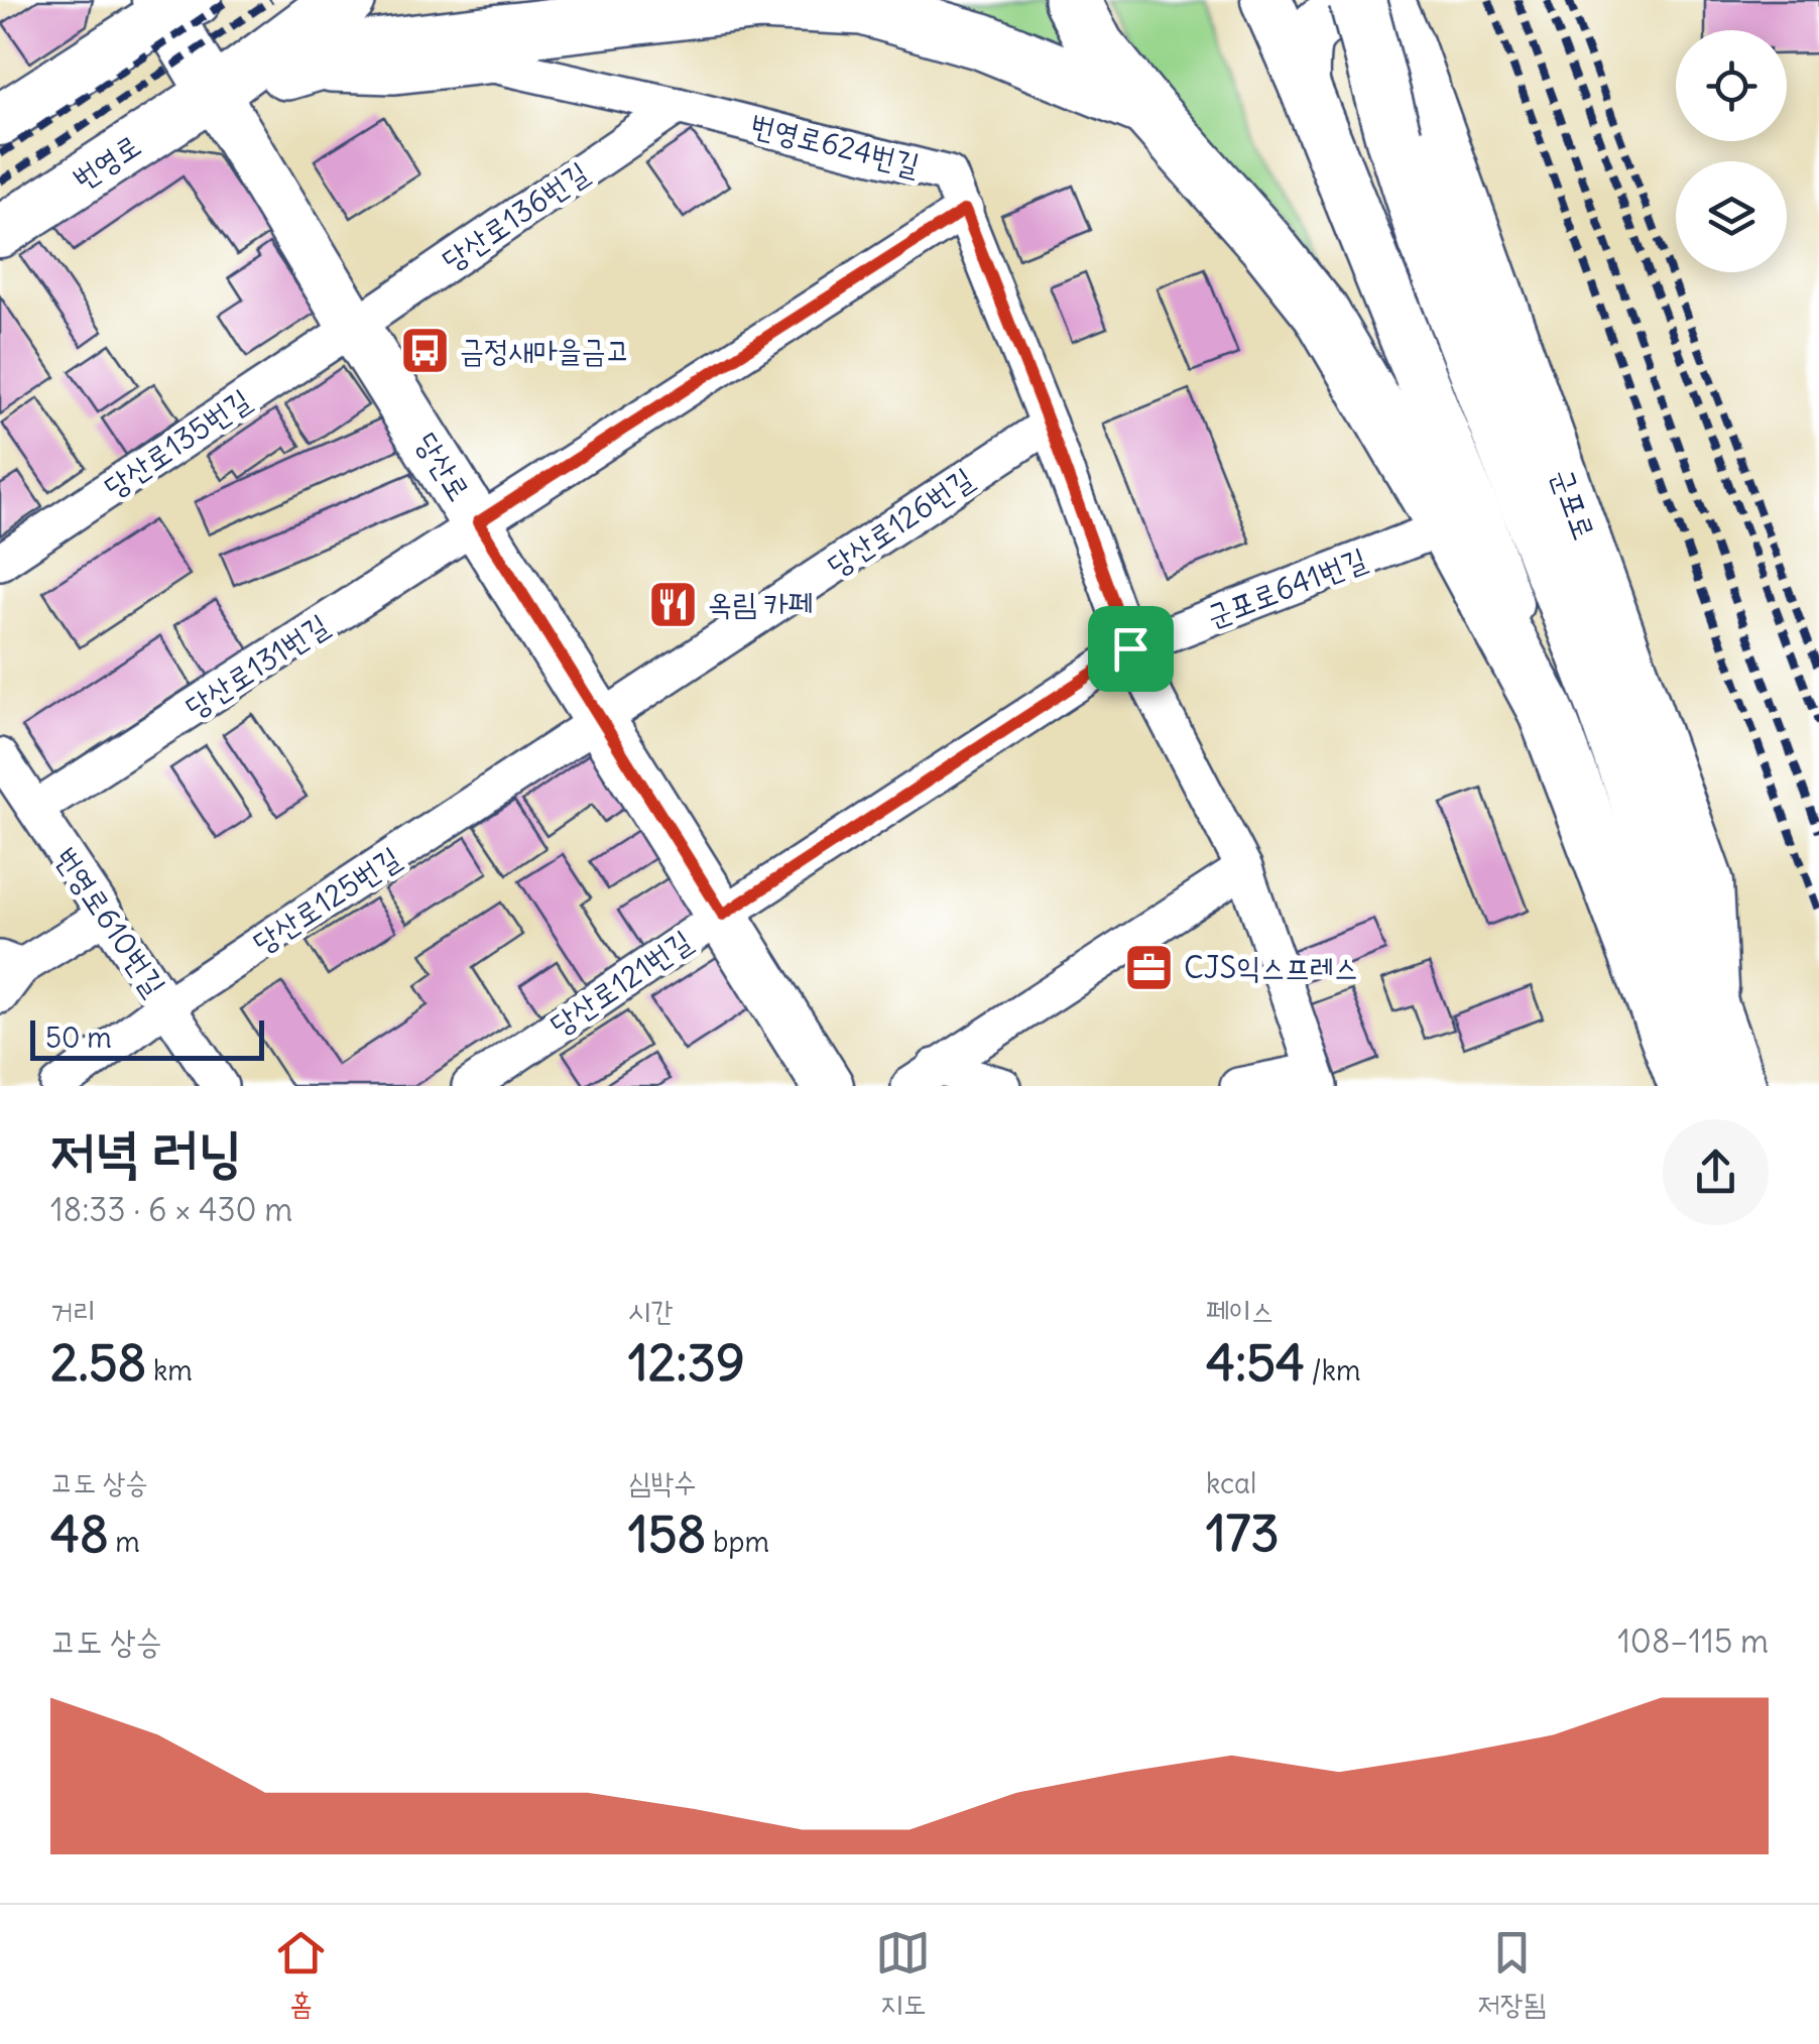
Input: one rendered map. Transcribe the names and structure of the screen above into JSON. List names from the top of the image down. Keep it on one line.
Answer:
{"streets":{"main road":["군포로"],"street":["번영로624번길","번영로","당산로136번길","당산로135번길","당산로","당산로126번길","군포로641번길","당산로131번길","당산로125번길","번영로610번길","당산로121번길"]},"crossings":[["번영로624번길","당산로136번길"],["번영로624번길","당산로126번길"],["번영로624번길","군포로641번길"],["번영로624번길","당산로131번길"],["번영로","당산로"],["당산로136번길","당산로135번길"],["당산로136번길","당산로"],["당산로135번길","당산로"],["당산로","당산로126번길"],["당산로","군포로641번길"],["당산로","당산로131번길"],["당산로","당산로125번길"],["당산로","당산로121번길"],["당산로126번길","당산로125번길"],["군포로641번길","당산로121번길"],["당산로131번길","번영로610번길"],["당산로125번길","번영로610번길"]],"places":{"bus stop":["금정새마을금고"],"restaurant":["옥림 카페"],"office":["CJS익스프레스"]},"scale_bar":"50 m","page":{"scale":"50 m","heading":["저녁 러닝","18:33 · 6 × 430 m"],"stats":[["거리","2.58 km"],["시간","12:39"],["페이스","4:54 /km"],["고도 상승","48 m"],["심박수","158 bpm"],["kcal","173"]],"chart":["고도 상승","108–115 m"],"tabs":["홈","지도","저장됨"]}}
